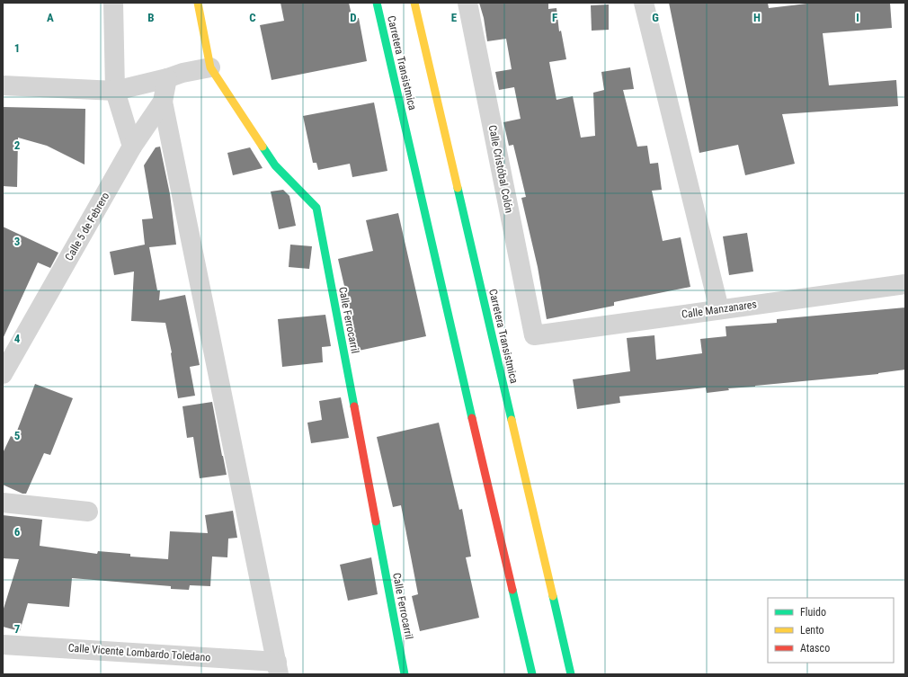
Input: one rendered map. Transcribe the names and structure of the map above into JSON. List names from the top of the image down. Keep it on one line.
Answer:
{"streets":{"main road":["Carretera Transistmica","Calle Ferrocarril"],"street":["Calle Cristóbal Colón","Calle 5 de Febrero","Calle Manzanares","Calle Vicente Lombardo Toledano"]},"crossings":[["Calle Cristóbal Colón","Calle Manzanares"]],"legend":["Fluido","Lento","Atasco"],"grid":{"columns":["A","B","C","D","E","F","G","H","I"],"rows":["1","2","3","4","5","6","7"]}}
